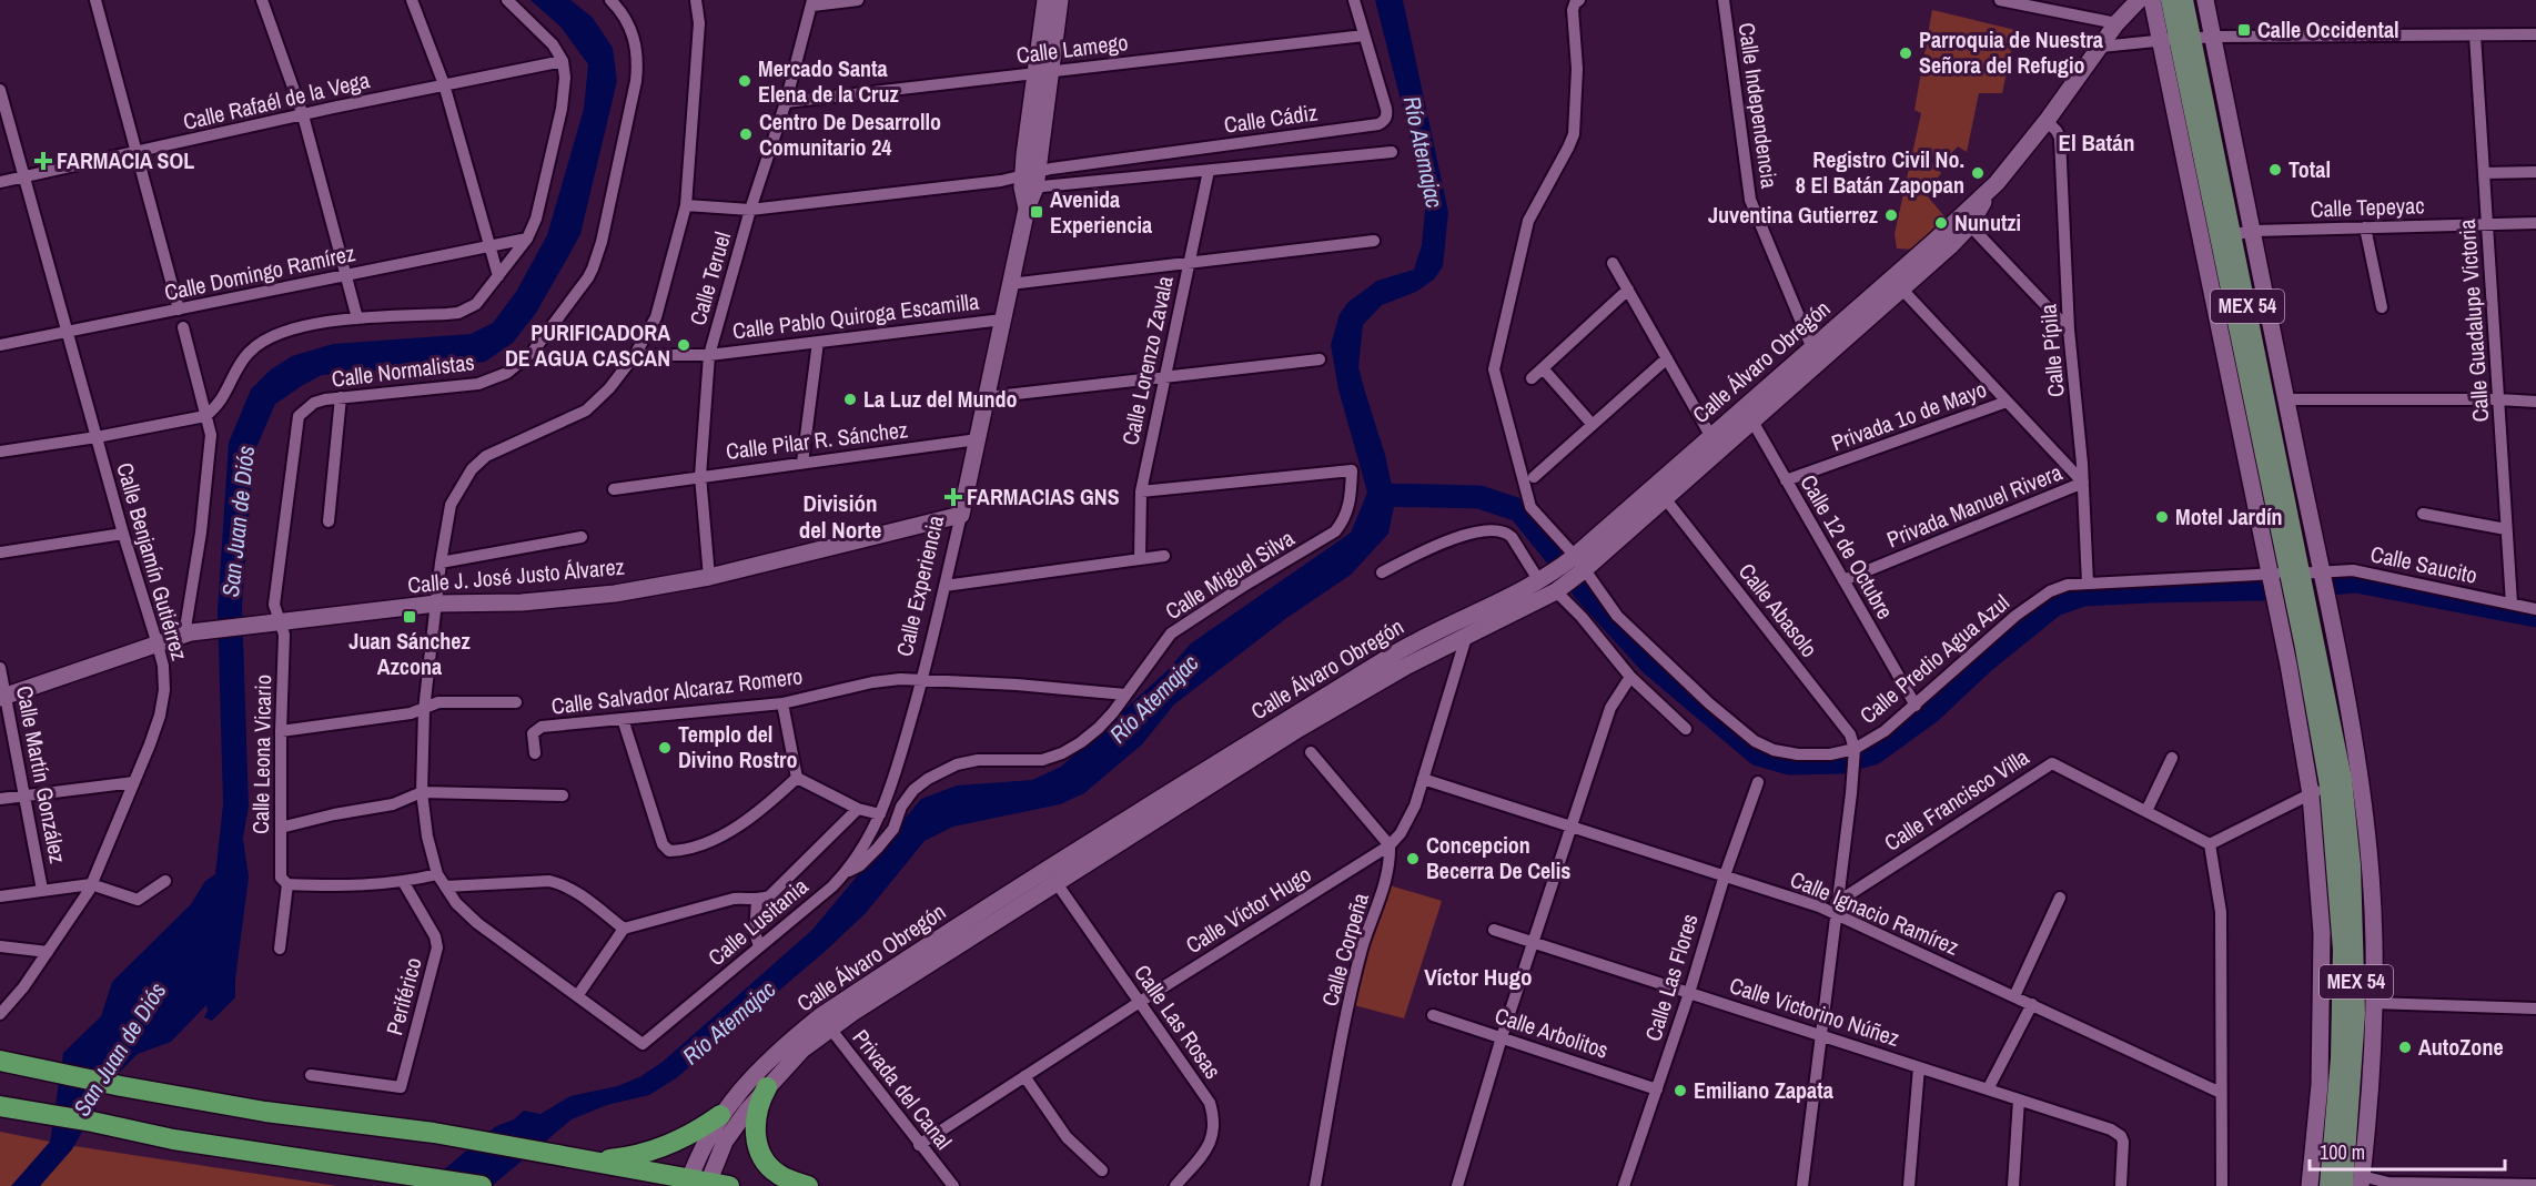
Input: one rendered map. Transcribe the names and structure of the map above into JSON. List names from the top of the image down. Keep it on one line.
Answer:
{"streets":{"main road":["MEX 54"],"street":["Calle Lamego","Calle Rafaél de la Vega","Calle Independencia","Calle Cádiz","Calle Tepeyac","Calle Domingo Ramírez","Calle Teruel","Calle Pablo Quiroga Escamilla","Calle Guadalupe Victoria","Calle Pípila","Calle Lorenzo Zavala","Calle Álvaro Obregón","Calle Normalistas","Privada 1o de Mayo","Calle Pilar R. Sánchez","Privada Manuel Rivera","Calle 12 de Octubre","Calle Benjamín Gutiérrez","Calle Saucito","Calle Miguel Silva","Calle J. José Justo Álvarez","Calle Experiencia","Calle Abasolo","Calle Predio Agua Azul","Calle Salvador Alcaraz Romero","Calle Leona Vicario","Calle Martín González","Calle Francisco Villa","Calle Víctor Hugo","Calle Ignacio Ramírez","Calle Lusitania","Calle Corpeña","Calle Las Flores","Periférico","Calle Victorino Núñez","Calle Las Rosas","Calle Arbolitos","Privada del Canal"]},"crossings":[["Calle Lamego","Calle Cádiz"],["Calle Lamego","Calle Teruel"],["Calle Lamego","Calle Experiencia"],["Calle Rafaél de la Vega","Calle Benjamín Gutiérrez"],["Calle Independencia","Calle Álvaro Obregón"],["Calle Cádiz","Calle Experiencia"],["Calle Tepeyac","MEX 54"],["Calle Tepeyac","Calle Guadalupe Victoria"],["Calle Domingo Ramírez","Calle Benjamín Gutiérrez"],["Calle Teruel","Calle Pablo Quiroga Escamilla"],["Calle Teruel","Calle Pilar R. Sánchez"],["Calle Teruel","Calle J. José Justo Álvarez"],["MEX 54","Calle Saucito"],["MEX 54","Calle Predio Agua Azul"],["Calle Pablo Quiroga Escamilla","Calle Experiencia"],["Calle Guadalupe Victoria","Calle Saucito"],["Calle Pípila","Calle Álvaro Obregón"],["Calle Pípila","Privada Manuel Rivera"],["Calle Pípila","Calle Predio Agua Azul"],["Calle Lorenzo Zavala","Calle Miguel Silva"],["Calle Álvaro Obregón","Calle 12 de Octubre"],["Calle Álvaro Obregón","Calle Abasolo"],["Calle Álvaro Obregón","Calle Predio Agua Azul"],["Calle Álvaro Obregón","Calle Víctor Hugo"],["Calle Álvaro Obregón","Calle Las Rosas"],["Calle Álvaro Obregón","Privada del Canal"],["Calle Normalistas","Calle J. José Justo Álvarez"],["Calle Normalistas","Calle Leona Vicario"],["Privada 1o de Mayo","Calle 12 de Octubre"],["Calle Pilar R. Sánchez","Calle Experiencia"],["Privada Manuel Rivera","Calle 12 de Octubre"],["Calle 12 de Octubre","Calle Predio Agua Azul"],["Calle Benjamín Gutiérrez","Calle J. José Justo Álvarez"],["Calle Saucito","Calle Predio Agua Azul"],["Calle Miguel Silva","Calle Salvador Alcaraz Romero"],["Calle Miguel Silva","Calle Lusitania"],["Calle J. José Justo Álvarez","Calle Experiencia"],["Calle J. José Justo Álvarez","Calle Leona Vicario"],["Calle J. José Justo Álvarez","Calle Martín González"],["Calle Experiencia","Calle Salvador Alcaraz Romero"],["Calle Experiencia","Calle Lusitania"],["Calle Abasolo","Calle Predio Agua Azul"],["Calle Francisco Villa","Calle Ignacio Ramírez"],["Calle Víctor Hugo","Calle Ignacio Ramírez"],["Calle Víctor Hugo","Calle Corpeña"],["Calle Víctor Hugo","Calle Las Rosas"],["Calle Víctor Hugo","Privada del Canal"],["Calle Ignacio Ramírez","Calle Las Flores"],["Calle Las Flores","Calle Victorino Núñez"],["Calle Las Flores","Calle Arbolitos"]],"districts":["El Batán","División del Norte","Víctor Hugo"],"water":["Río Atemajac","San Juan de Diós"],"places":{"transit":["Calle Occidental","Avenida Experiencia","Juan Sánchez Azcona"],"other":["Parroquia de Nuestra Señora del Refugio","Mercado Santa Elena de la Cruz","Centro De Desarrollo Comunitario 24","Total","Registro Civil No. 8 El Batán Zapopan","Juventina Gutierrez","Nunutzi","PURIFICADORA DE AGUA CASCAN","La Luz del Mundo","Motel Jardín","Templo del Divino Rostro","Concepcion Becerra De Celis","AutoZone","Emiliano Zapata"],"health":["FARMACIA SOL","FARMACIAS GNS"]},"scale_bar":"100 m"}
